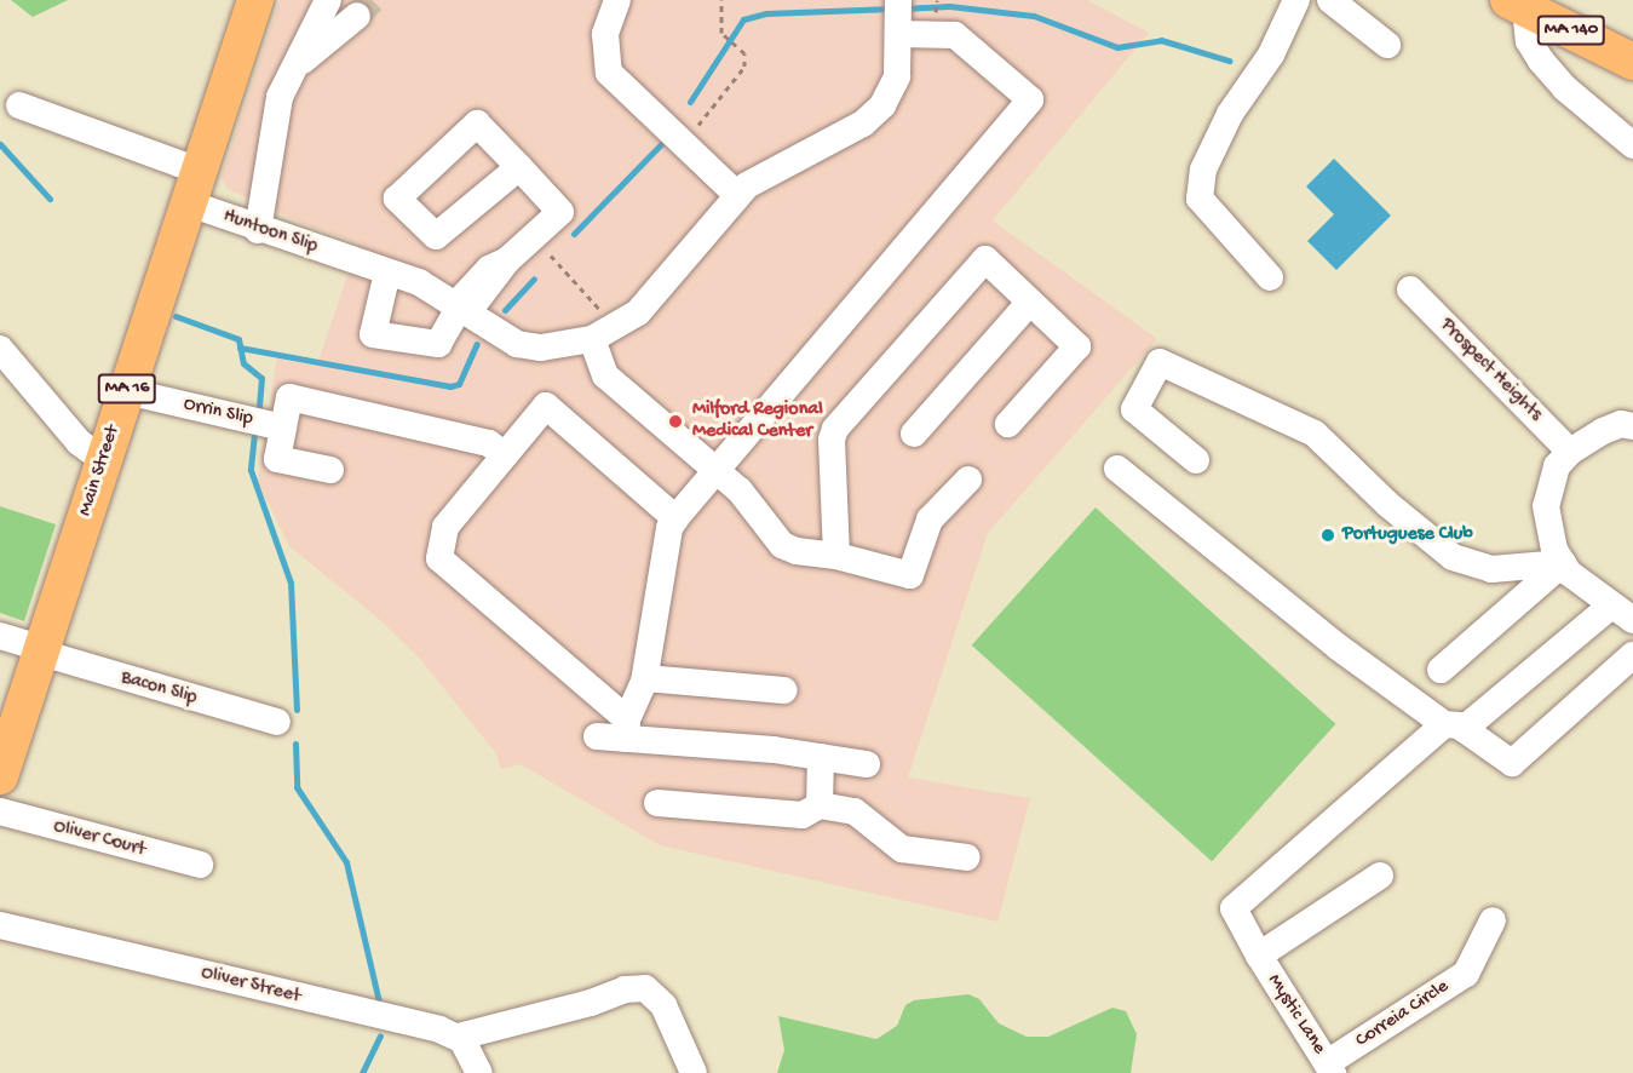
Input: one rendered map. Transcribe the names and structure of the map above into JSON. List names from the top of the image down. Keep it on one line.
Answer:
{"streets":{"main road":["MA 140","MA 16","Main Street"],"street":["Huntoon Slip","Prospect Heights","Orrin Slip","Bacon Slip","Oliver Court","Oliver Street","Mystic Lane","Correia Circle"]},"crossings":[["Huntoon Slip","Main Street"],["Orrin Slip","Main Street"],["Main Street","Bacon Slip"],["Mystic Lane","Correia Circle"]],"places":["Milford Regional Medical Center","Portuguese Club"]}
